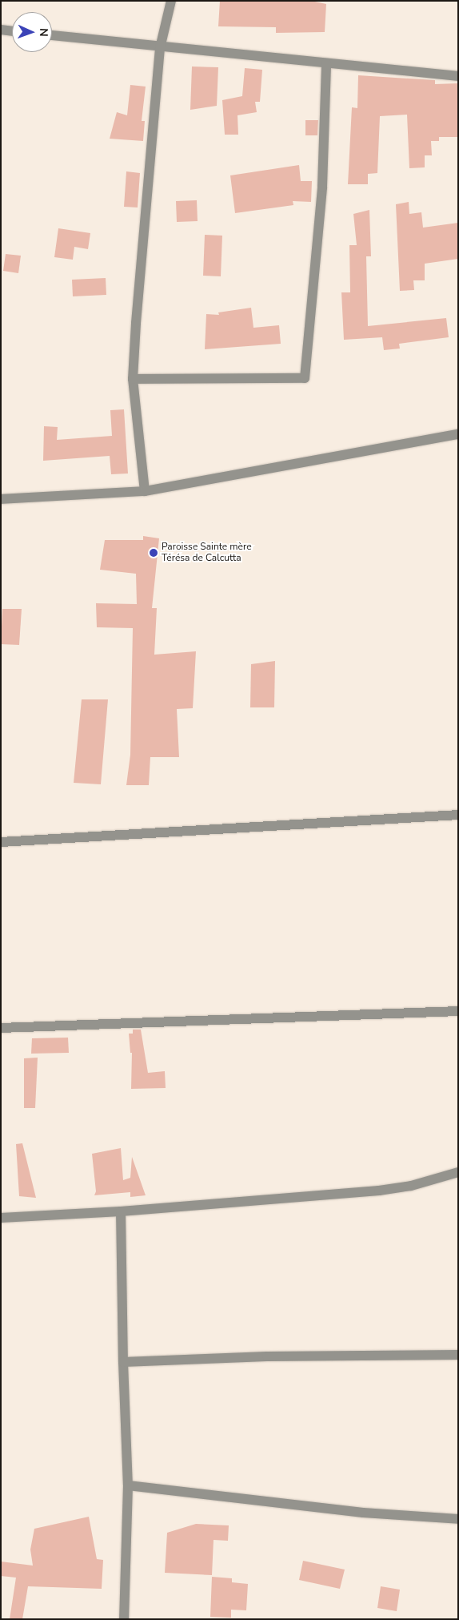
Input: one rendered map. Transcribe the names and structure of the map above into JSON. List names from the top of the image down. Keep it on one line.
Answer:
{"places":["Paroisse Sainte mère Térésa de Calcutta"],"north":"right"}
